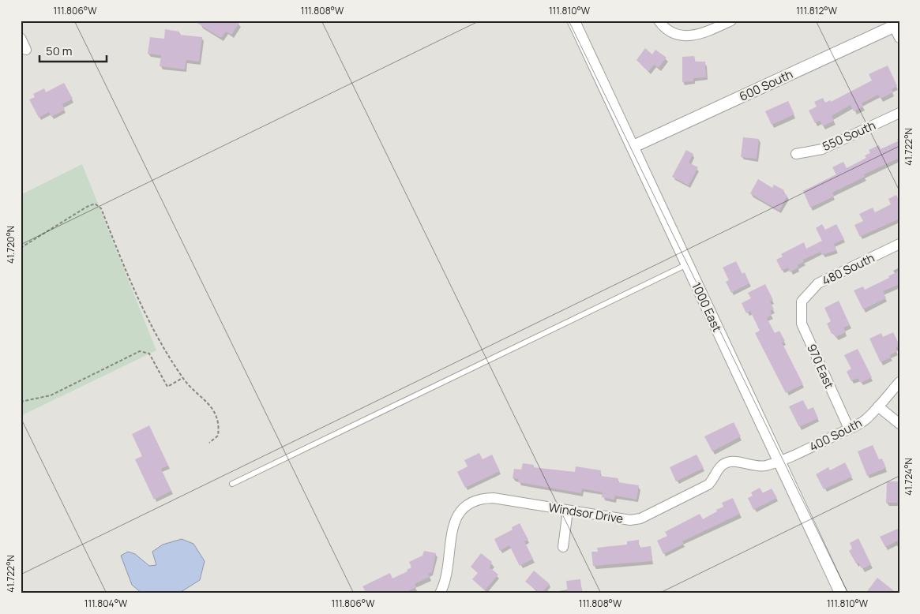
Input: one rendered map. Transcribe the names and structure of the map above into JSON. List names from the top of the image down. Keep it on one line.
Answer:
{"streets":{"street":["600 South","550 South","480 South","1000 East","970 East","400 South","Windsor Drive"]},"crossings":[["600 South","1000 East"],["480 South","970 East"],["1000 East","400 South"],["1000 East","Windsor Drive"],["970 East","400 South"],["400 South","Windsor Drive"]],"scale_bar":"50 m","coordinates":["111.806°W","111.808°W","111.810°W","111.812°W","41.722°N","41.720°N","41.724°N","111.804°W"]}
